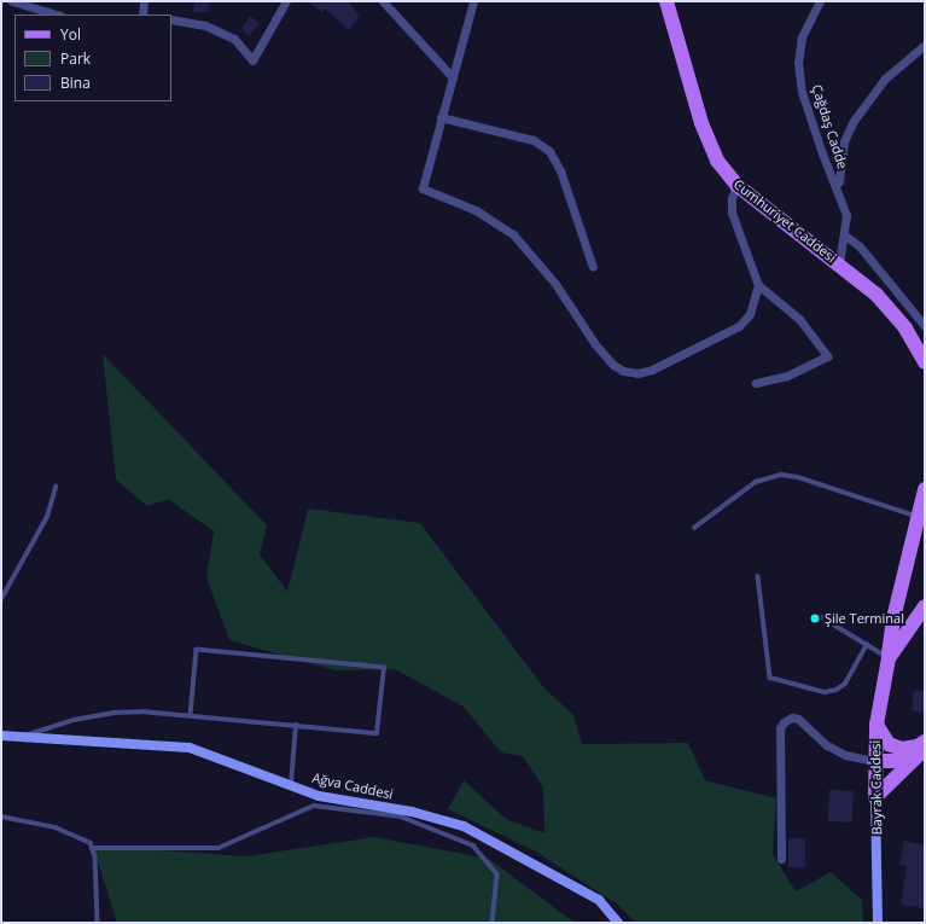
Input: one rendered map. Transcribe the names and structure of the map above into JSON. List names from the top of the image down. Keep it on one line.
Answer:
{"streets":{"main road":["Cumhuriyet Caddesi","Bayrak Caddesi"],"street":["Çağdaş Cadde","Ağva Caddesi"]},"crossings":[["Çağdaş Cadde","Cumhuriyet Caddesi"]],"places":["Şile Terminal"],"legend":["Yol","Park","Bina"]}
